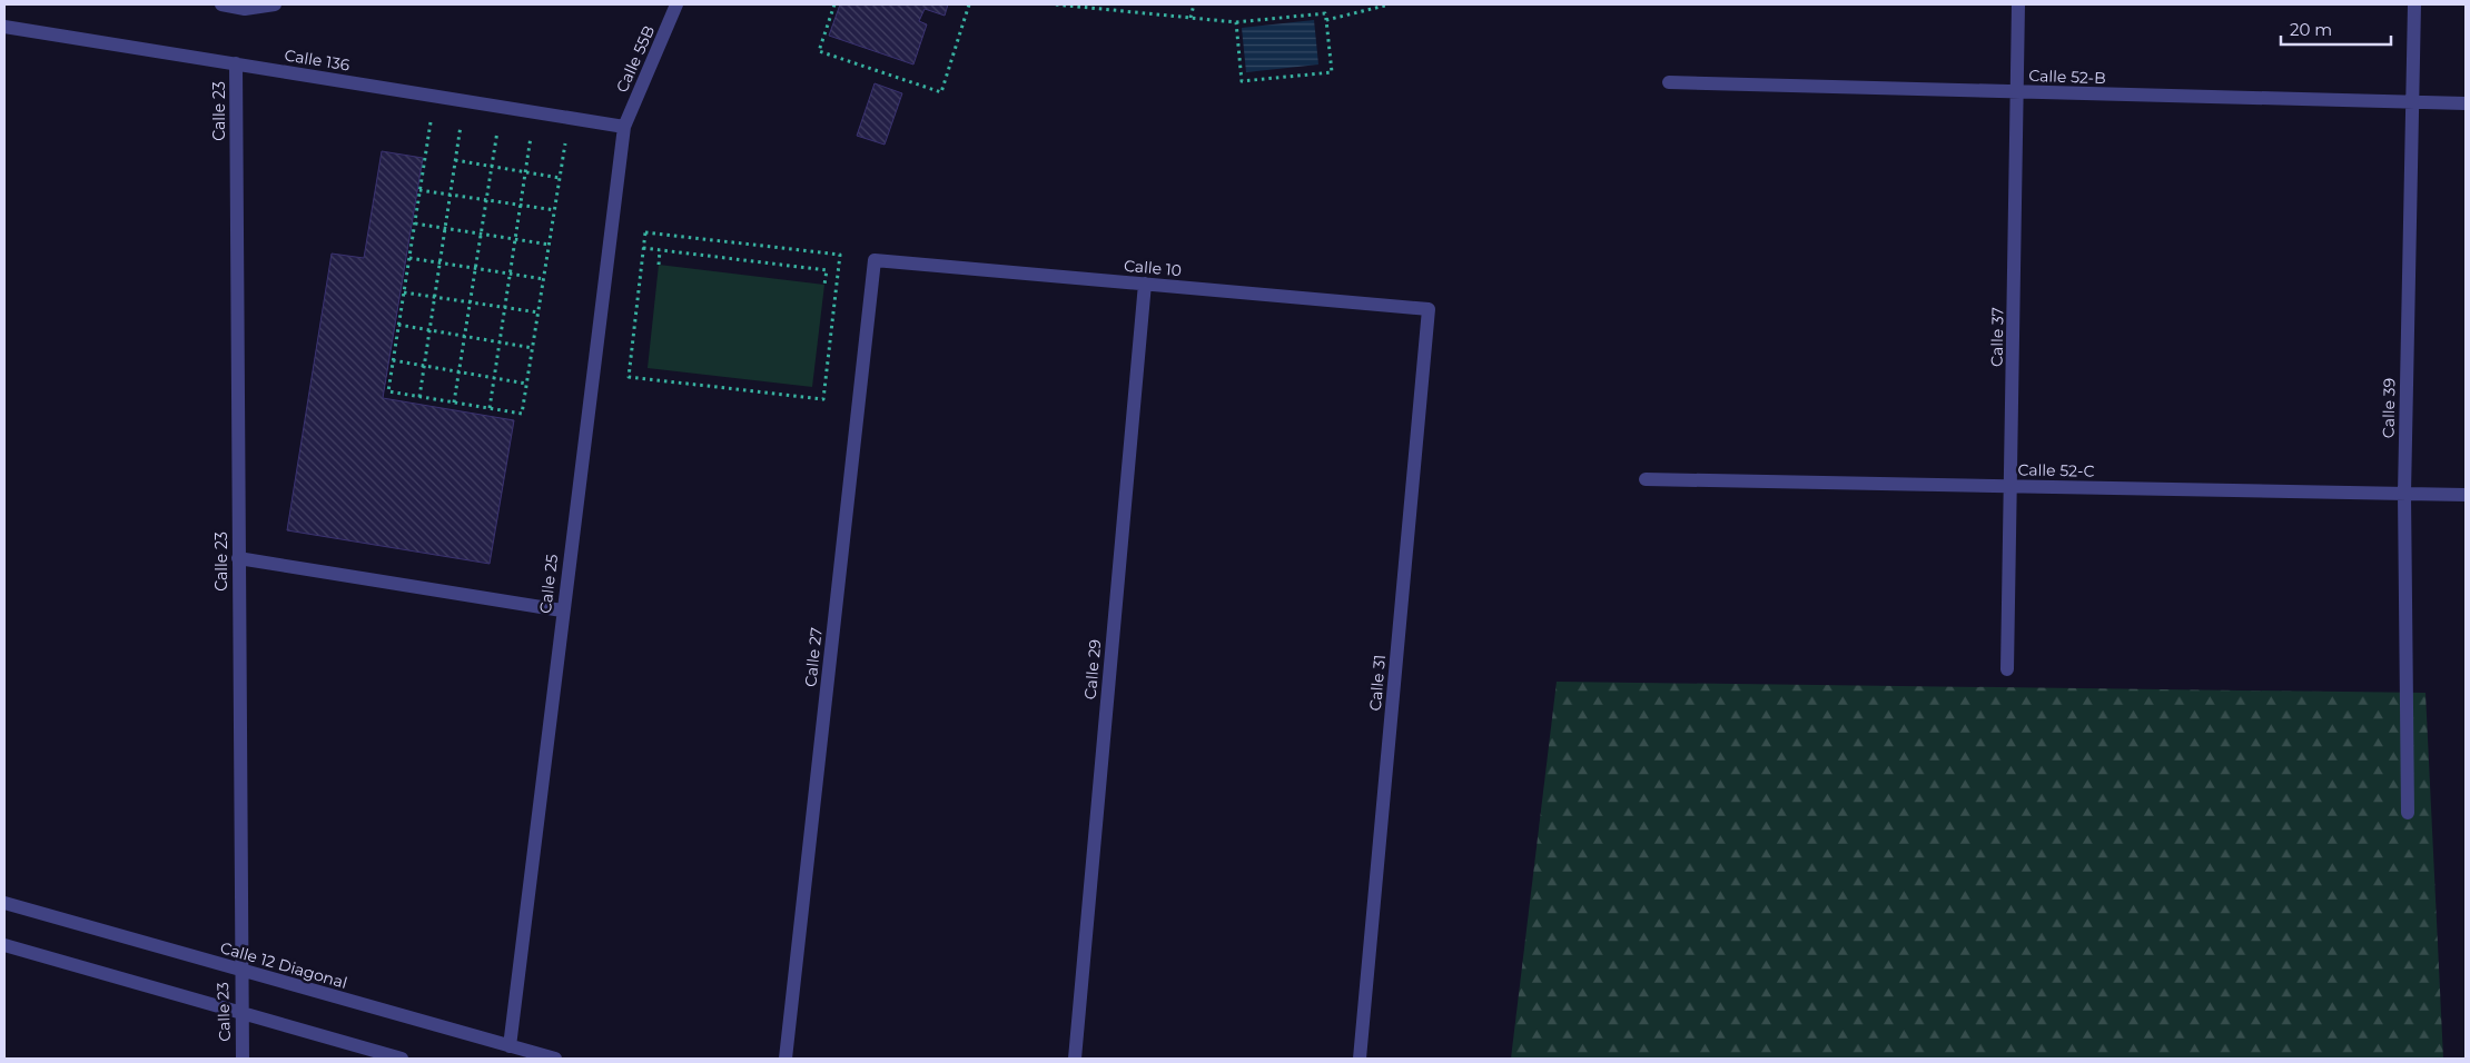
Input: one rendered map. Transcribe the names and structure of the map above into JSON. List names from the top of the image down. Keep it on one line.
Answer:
{"streets":{"street":["Calle 55B","Calle 136","Calle 52-B","Calle 23","Calle 10","Calle 37","Calle 39","Calle 52-C","Calle 25","Calle 27","Calle 29","Calle 31","Calle 12 Diagonal"]},"crossings":[["Calle 55B","Calle 136"],["Calle 55B","Calle 25"],["Calle 136","Calle 23"],["Calle 136","Calle 25"],["Calle 52-B","Calle 37"],["Calle 52-B","Calle 39"],["Calle 23","Calle 12 Diagonal"],["Calle 10","Calle 27"],["Calle 10","Calle 29"],["Calle 10","Calle 31"],["Calle 37","Calle 52-C"],["Calle 39","Calle 52-C"],["Calle 25","Calle 12 Diagonal"]],"scale_bar":"20 m"}
